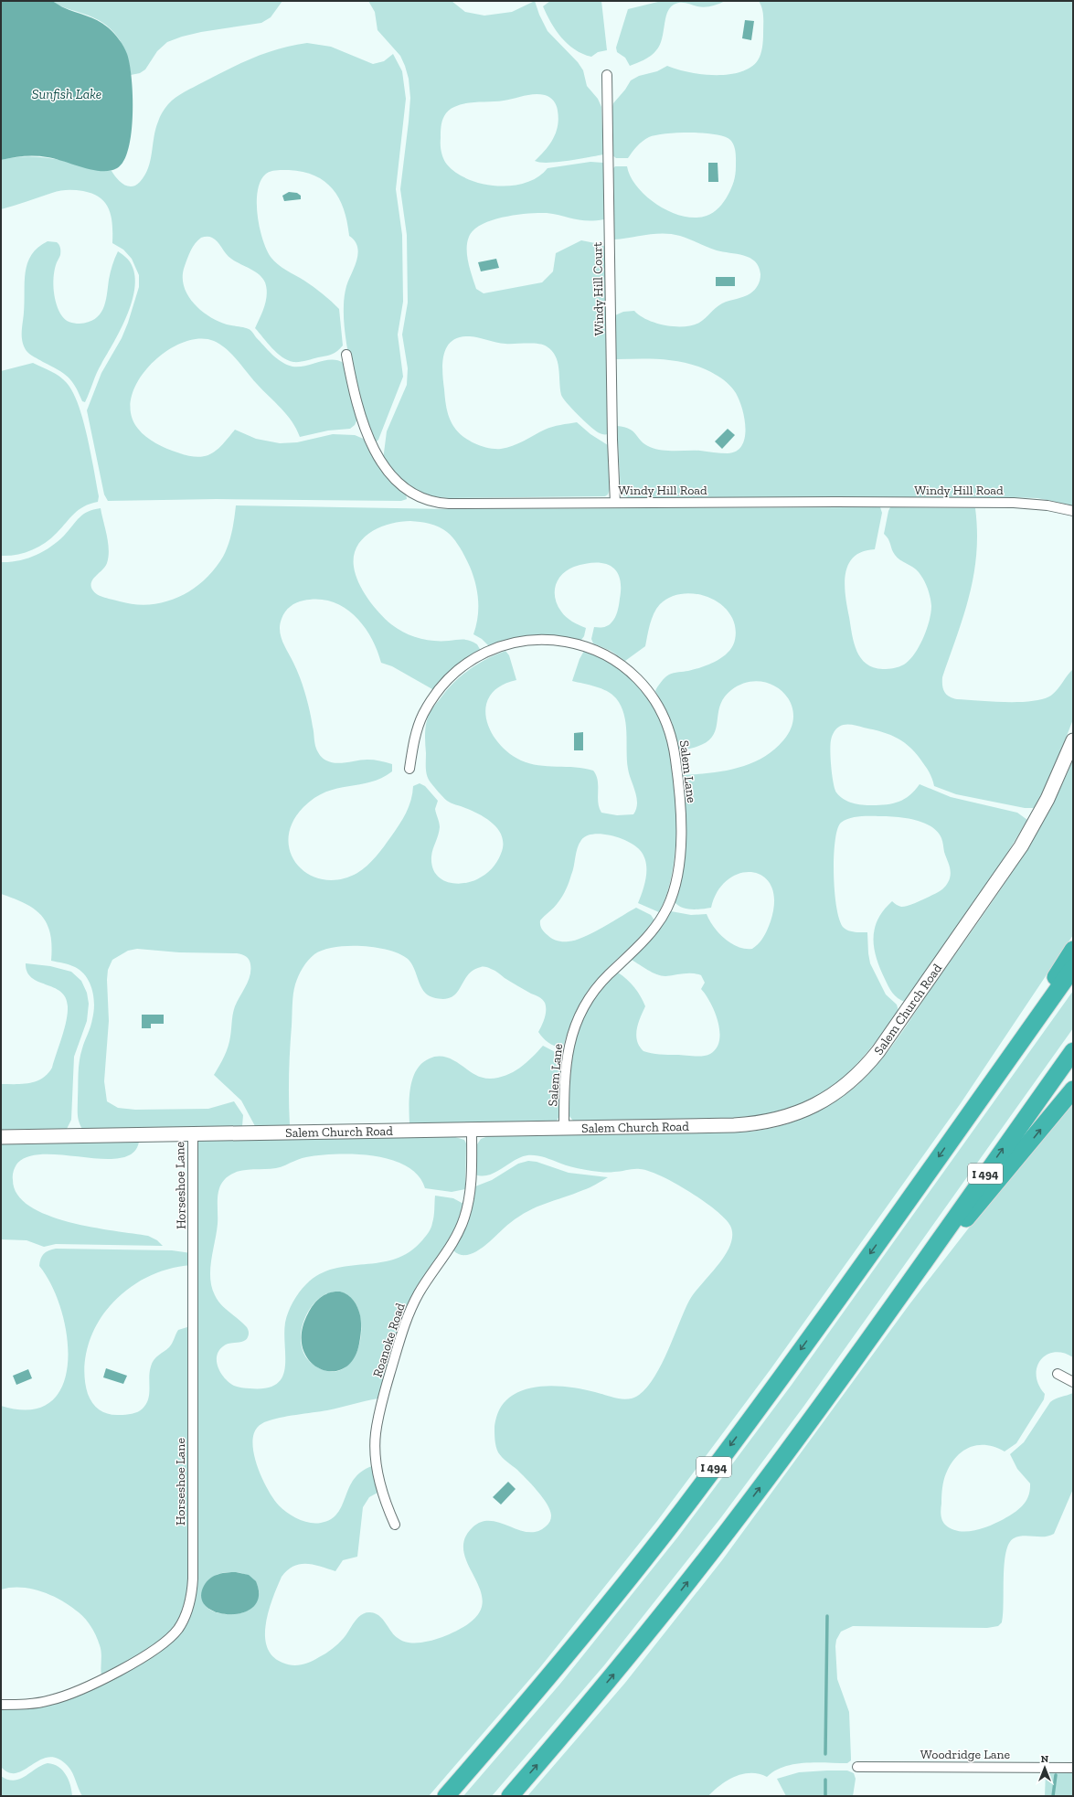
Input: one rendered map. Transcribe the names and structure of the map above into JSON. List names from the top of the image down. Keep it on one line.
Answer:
{"streets":{"highway":["I 494"],"street":["Windy Hill Court","Windy Hill Road","Salem Lane","Salem Church Road","Horseshoe Lane","Roanoke Road","Woodridge Lane"]},"crossings":[["Windy Hill Court","Windy Hill Road"],["Salem Lane","Salem Church Road"],["Salem Church Road","Horseshoe Lane"],["Salem Church Road","Roanoke Road"]],"water":["Sunfish Lake"],"north":"top"}
